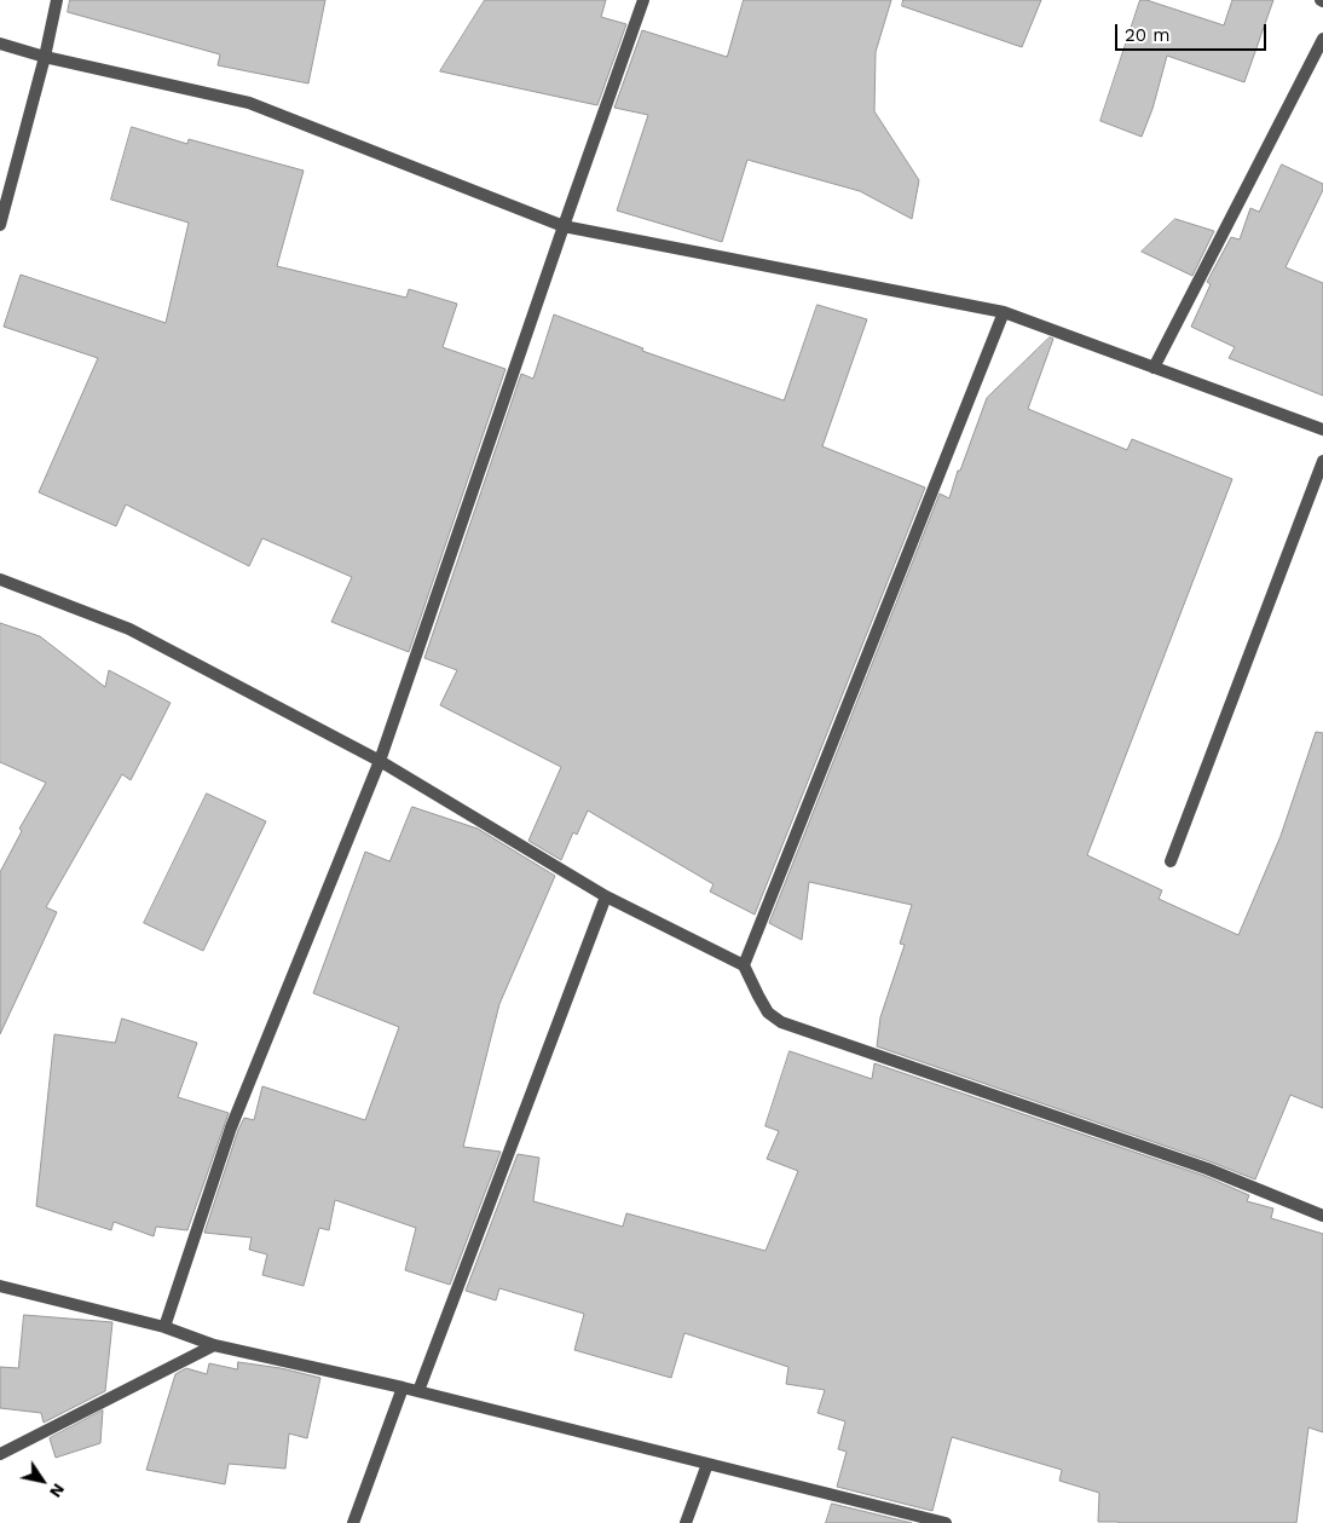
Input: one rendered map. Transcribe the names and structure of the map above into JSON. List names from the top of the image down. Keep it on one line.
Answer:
{"scale_bar":"20 m","north":"bottom right"}
